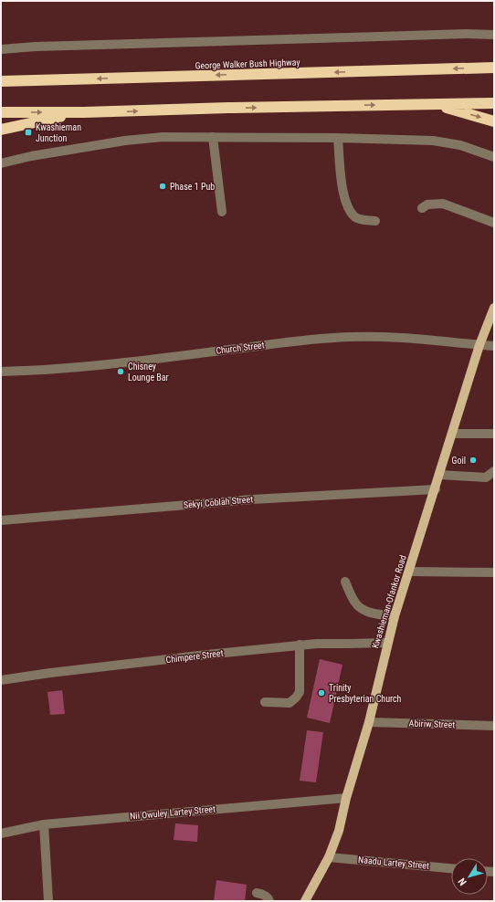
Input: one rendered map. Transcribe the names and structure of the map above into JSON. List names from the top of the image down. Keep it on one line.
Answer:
{"streets":{"highway":["George Walker Bush Highway"],"main road":["Kwashieman-Ofankor Road"],"street":["Church Street","Sekyi Coblah Street","Chimpere Street","Abiriw Street","Nii Owuley Lartey Street","Naadu Lartey Street"]},"crossings":[["Church Street","Kwashieman-Ofankor Road"],["Sekyi Coblah Street","Kwashieman-Ofankor Road"],["Kwashieman-Ofankor Road","Chimpere Street"],["Kwashieman-Ofankor Road","Abiriw Street"],["Kwashieman-Ofankor Road","Nii Owuley Lartey Street"],["Kwashieman-Ofankor Road","Naadu Lartey Street"]],"places":{"transit":["Kwashieman Junction"],"other":["Phase 1 Pub","Chisney Lounge Bar","Goil","Trinity Presbyterian Church"]},"north":"bottom left"}
